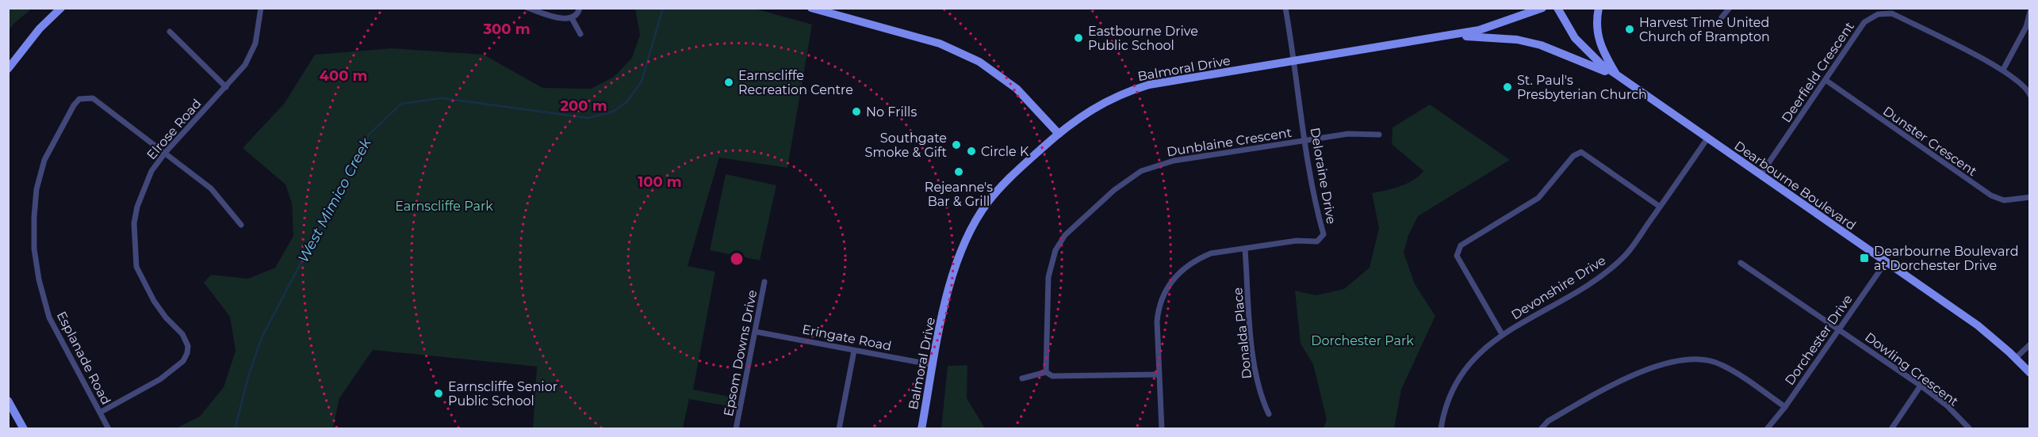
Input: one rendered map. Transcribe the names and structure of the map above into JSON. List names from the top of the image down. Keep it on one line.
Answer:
{"streets":{"street":["Balmoral Drive","Deerfield Crescent","Elrose Road","Dunster Crescent","Dunblaine Crescent","Deloraine Drive","Dearbourne Boulevard","Devonshire Drive","Donalda Place","Eringate Road","Dorchester Drive","Epsom Downs Drive","Esplanade Road","Dowling Crescent"]},"crossings":[["Balmoral Drive","Deloraine Drive"],["Balmoral Drive","Eringate Road"],["Deerfield Crescent","Dunster Crescent"],["Deerfield Crescent","Dearbourne Boulevard"],["Elrose Road","Esplanade Road"],["Dunblaine Crescent","Deloraine Drive"],["Deloraine Drive","Donalda Place"],["Dearbourne Boulevard","Devonshire Drive"],["Dearbourne Boulevard","Dorchester Drive"],["Eringate Road","Epsom Downs Drive"],["Dorchester Drive","Dowling Crescent"]],"water":["West Mimico Creek"],"parks":["Earnscliffe Park","Dorchester Park"],"places":{"other":["Harvest Time United Church of Brampton","Eastbourne Drive Public School","Earnscliffe Recreation Centre","St. Paul's Presbyterian Church","No Frills","Southgate Smoke & Gift","Circle K","Rejeanne's Bar & Grill","Earnscliffe Senior Public School"],"transit":["Dearbourne Boulevard at Dorchester Drive"]},"rings":["300 m","400 m","200 m","100 m"]}
